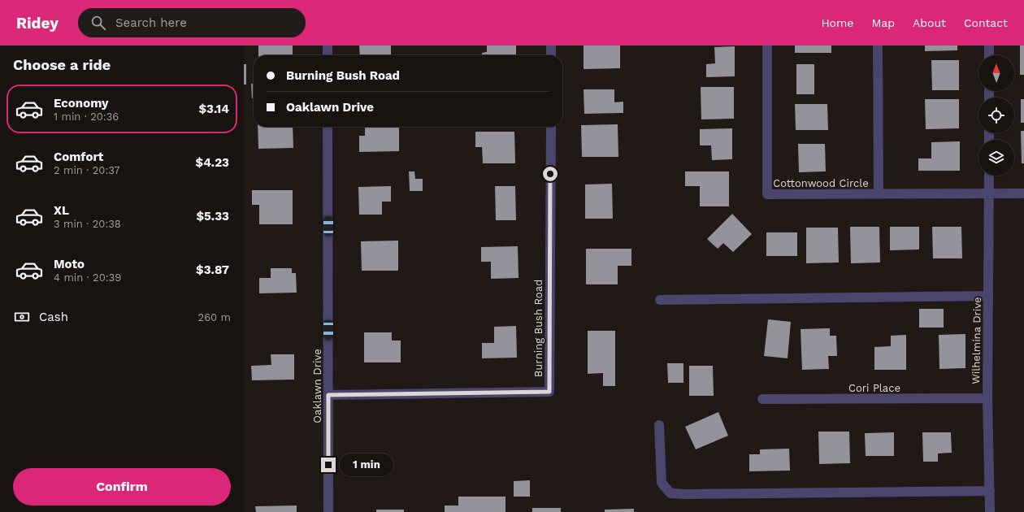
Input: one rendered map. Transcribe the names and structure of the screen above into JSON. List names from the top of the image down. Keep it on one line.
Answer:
{"streets":{"street":["Cottonwood Circle","Burning Bush Road","Wilhelmina Drive","Oaklawn Drive","Cori Place"]},"crossings":[["Cottonwood Circle","Wilhelmina Drive"],["Burning Bush Road","Oaklawn Drive"],["Wilhelmina Drive","Cori Place"]],"north":"top","page":{"header":"Ridey","search":"Search here","nav":["Home","Map","About","Contact"],"heading":"Choose a ride","banner":["Burning Bush Road","Oaklawn Drive"],"list":[{"name":"Economy","note":"1 min · 20:36","value":"$3.14"},{"name":"Comfort","note":"2 min · 20:37","value":"$4.23"},{"name":"XL","note":"3 min · 20:38","value":"$5.33"},{"name":"Moto","note":"4 min · 20:39","value":"$3.87"}],"pay":["Cash","260 m"],"bubble":"1 min","buttons":"Confirm"}}
